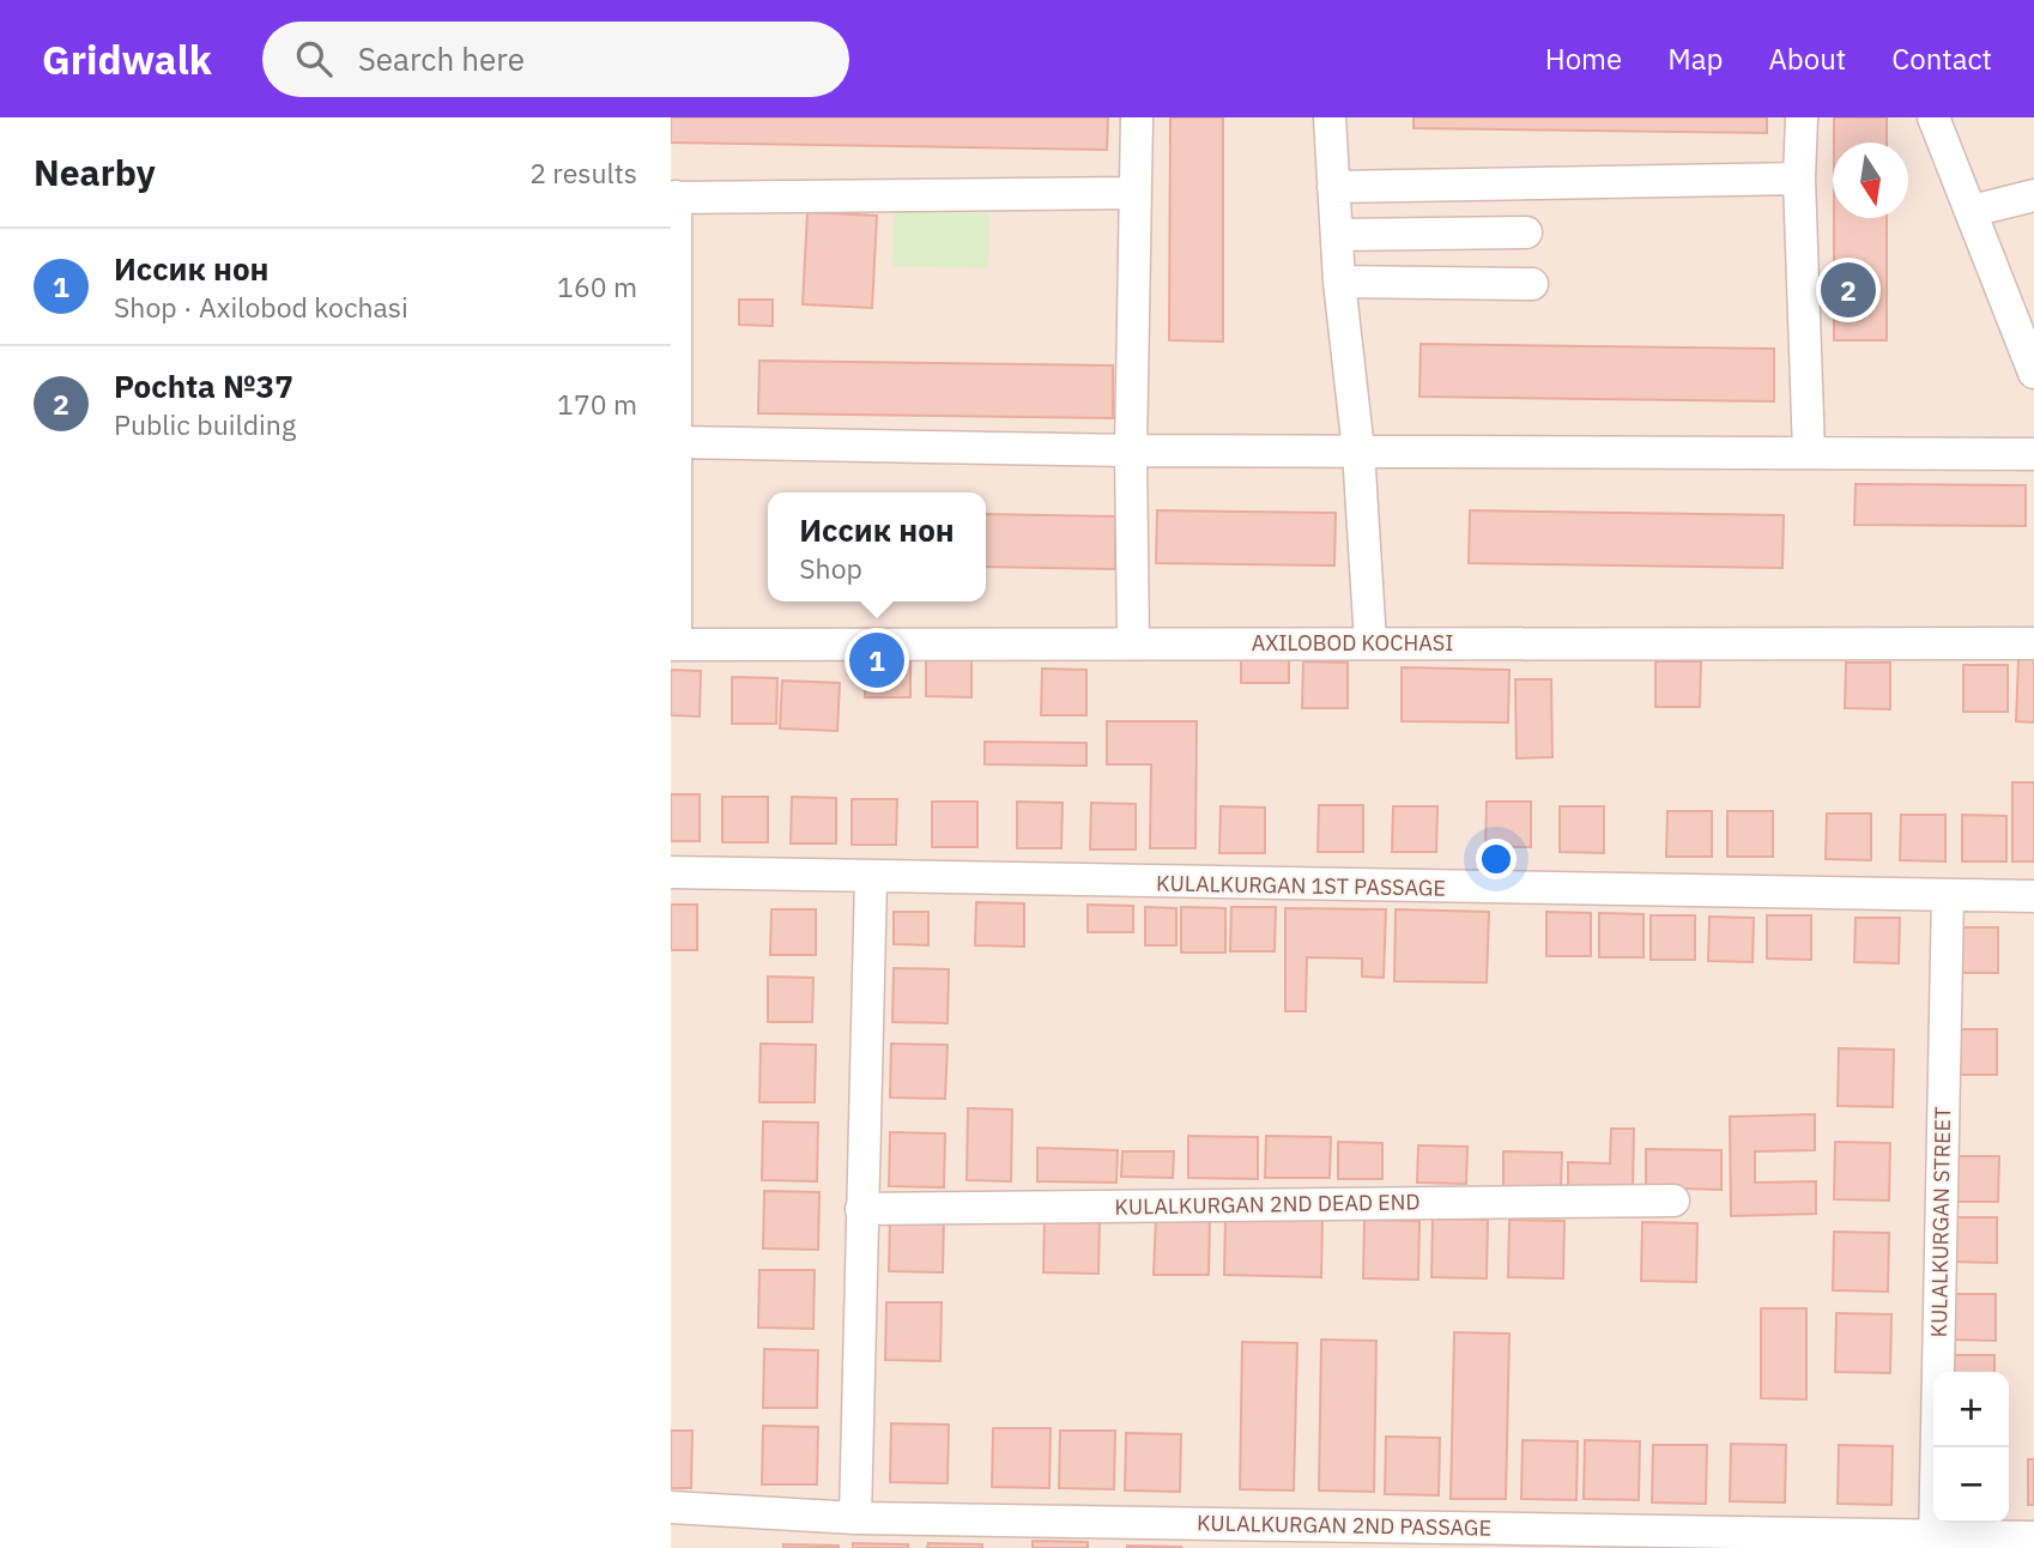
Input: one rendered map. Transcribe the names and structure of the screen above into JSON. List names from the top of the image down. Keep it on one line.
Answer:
{"streets":{"street":["AXILOBOD KOCHASI","KULALKURGAN 1ST PASSAGE","KULALKURGAN 2ND DEAD END","KULALKURGAN STREET","KULALKURGAN 2ND PASSAGE"]},"crossings":[["KULALKURGAN 1ST PASSAGE","KULALKURGAN STREET"],["KULALKURGAN STREET","KULALKURGAN 2ND PASSAGE"]],"north":"bottom","page":{"header":"Gridwalk","search":"Search here","nav":["Home","Map","About","Contact"],"heading":["Nearby","2 results"],"list":[{"mark":"1","name":"Иссик нон","note":"Shop · Axilobod kochasi","value":"160 m"},{"mark":"2","name":"Pochta №37","note":"Public building","value":"170 m"}],"pins":["2","1"],"popup":["Иссик нон","Shop"],"map_buttons":["+","−"]}}
